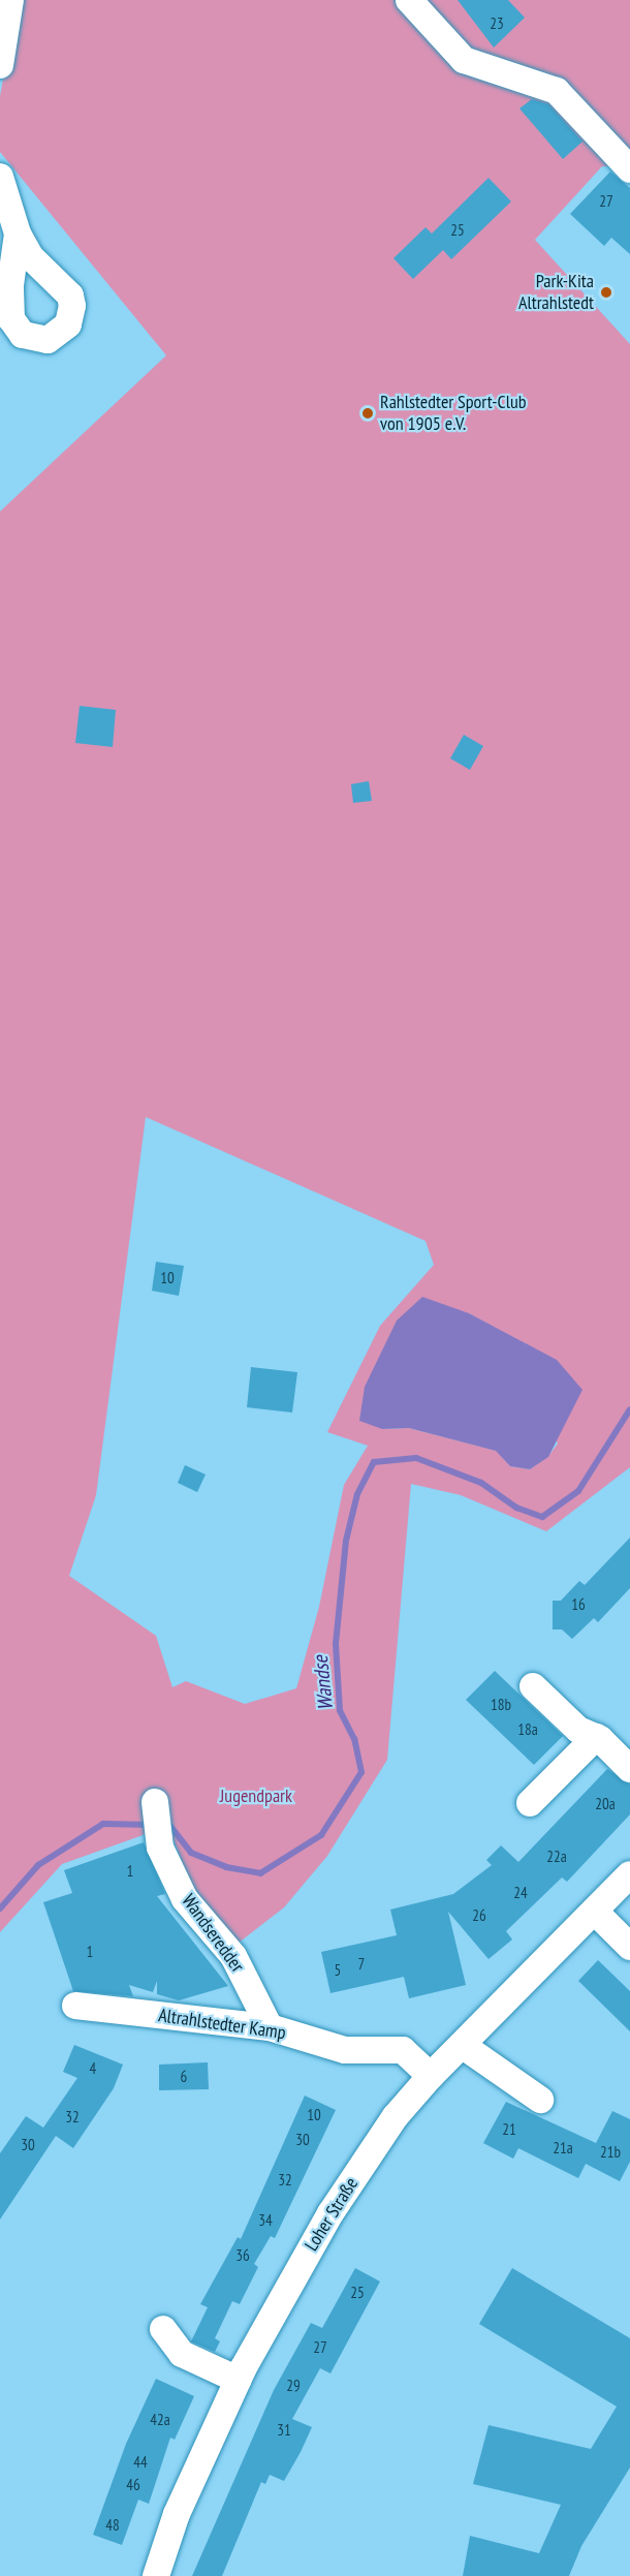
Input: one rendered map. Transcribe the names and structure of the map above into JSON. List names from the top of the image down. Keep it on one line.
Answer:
{"streets":{"street":["Wandseredder","Altrahlstedter Kamp","Loher Straße"]},"crossings":[["Wandseredder","Altrahlstedter Kamp"],["Altrahlstedter Kamp","Loher Straße"]],"water":["Wandse"],"parks":["Jugendpark"],"places":["Park-Kita Altrahlstedt","Rahlstedter Sport-Club von 1905 e.V."],"house_numbers":["23","27","25","10","16","18b","18a","20a","22a","1","24","26","1","7","5","4","6","10","32","21","30","30","21a","21b","32","34","36","25","27","29","42a","31","44","46","48"]}
